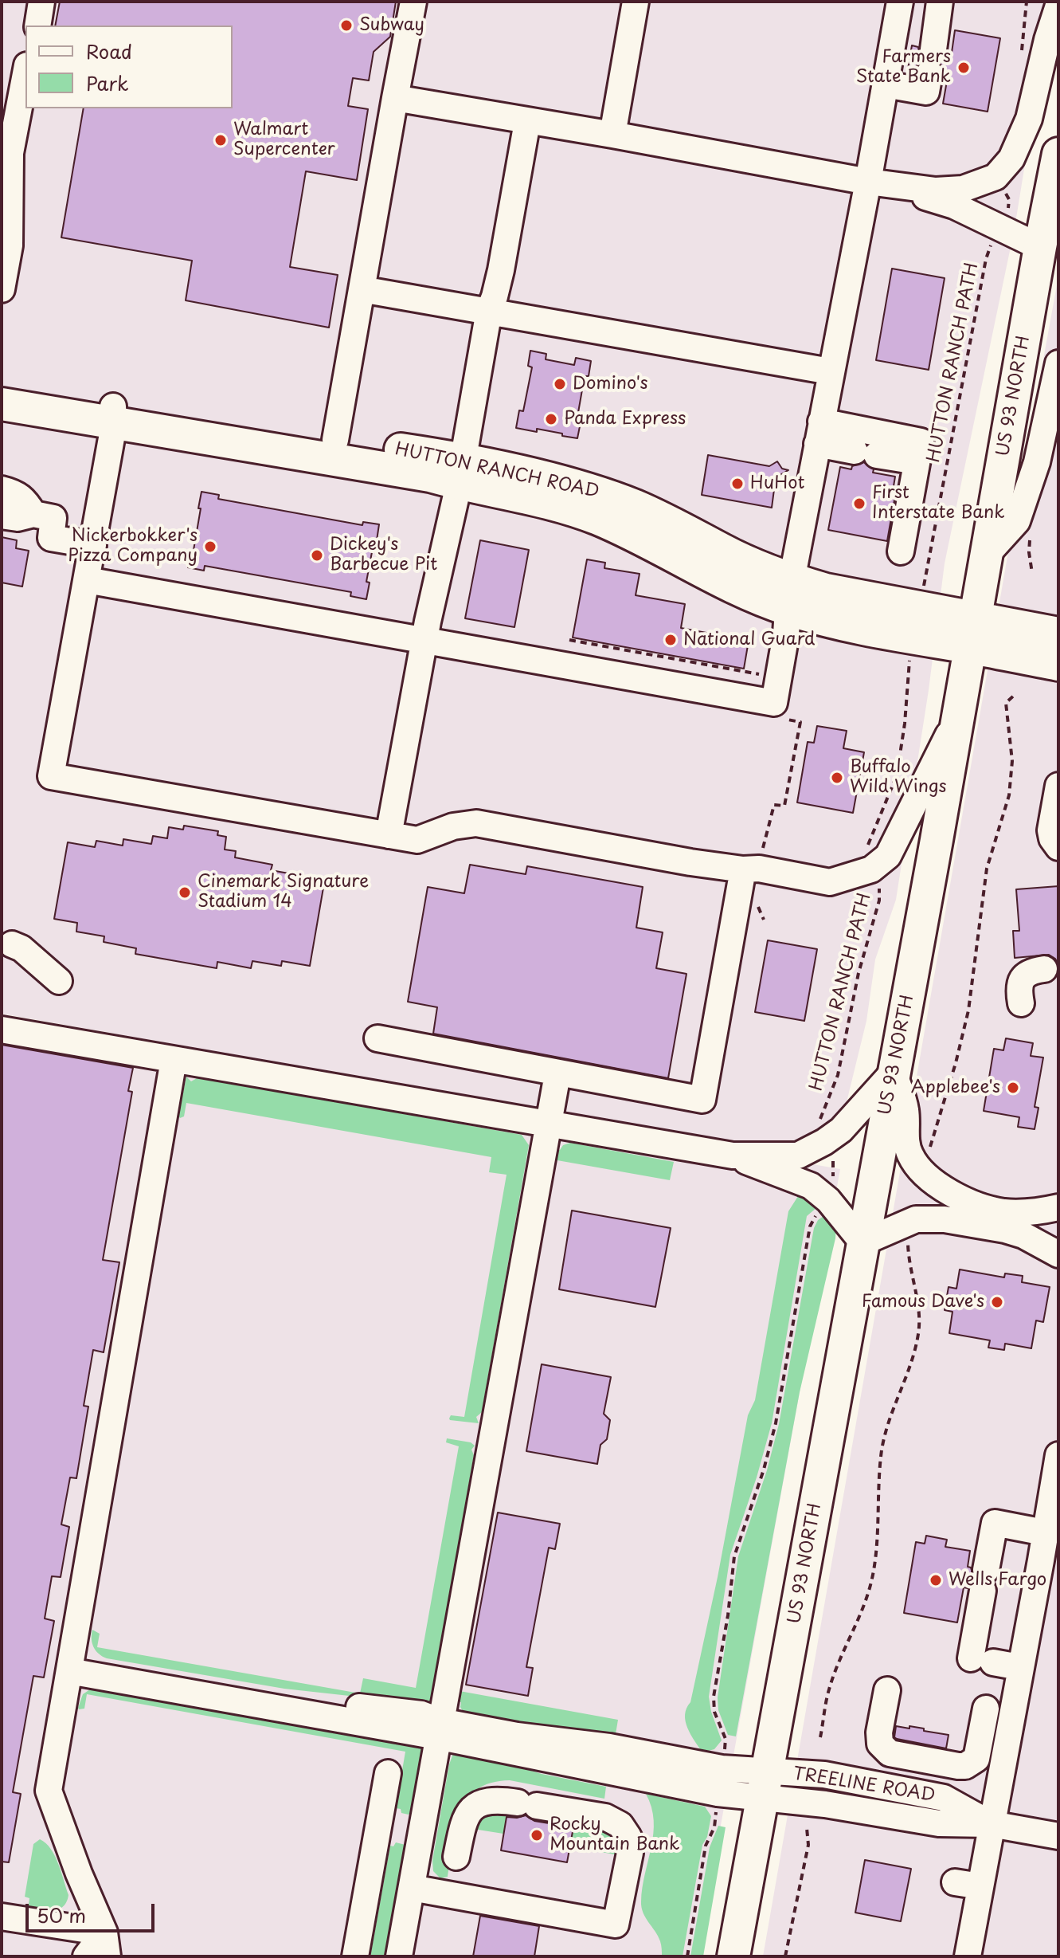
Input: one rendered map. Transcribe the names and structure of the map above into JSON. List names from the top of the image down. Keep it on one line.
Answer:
{"streets":{"main road":["US 93 NORTH","HUTTON RANCH ROAD"],"street":["TREELINE ROAD"],"path":["HUTTON RANCH PATH"]},"crossings":[["HUTTON RANCH PATH","HUTTON RANCH ROAD"],["HUTTON RANCH PATH","TREELINE ROAD"],["US 93 NORTH","HUTTON RANCH ROAD"],["US 93 NORTH","TREELINE ROAD"]],"places":["Subway","Farmers State Bank","Walmart Supercenter","Domino's","Panda Express","HuHot","First Interstate Bank","Nickerbokker's Pizza Company","Dickey's Barbecue Pit","National Guard","Buffalo Wild Wings","Cinemark Signature Stadium 14","Applebee's","Famous Dave's","Wells Fargo","Rocky Mountain Bank"],"legend":["Road","Park"],"scale_bar":"50 m"}
